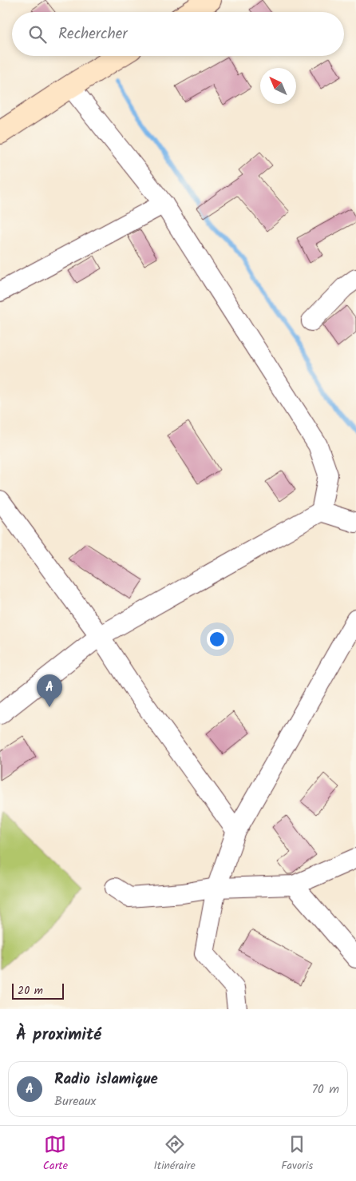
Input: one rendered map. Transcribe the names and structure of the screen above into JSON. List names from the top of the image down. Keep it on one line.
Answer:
{"scale_bar":"20 m","north":"top left","page":{"search":"Rechercher","pins":"A","scale":"20 m","heading":"À proximité","list":[{"mark":"A","name":"Radio islamique","note":"Bureaux","value":"70 m"}],"nav":["Carte","Itinéraire","Favoris"]}}
